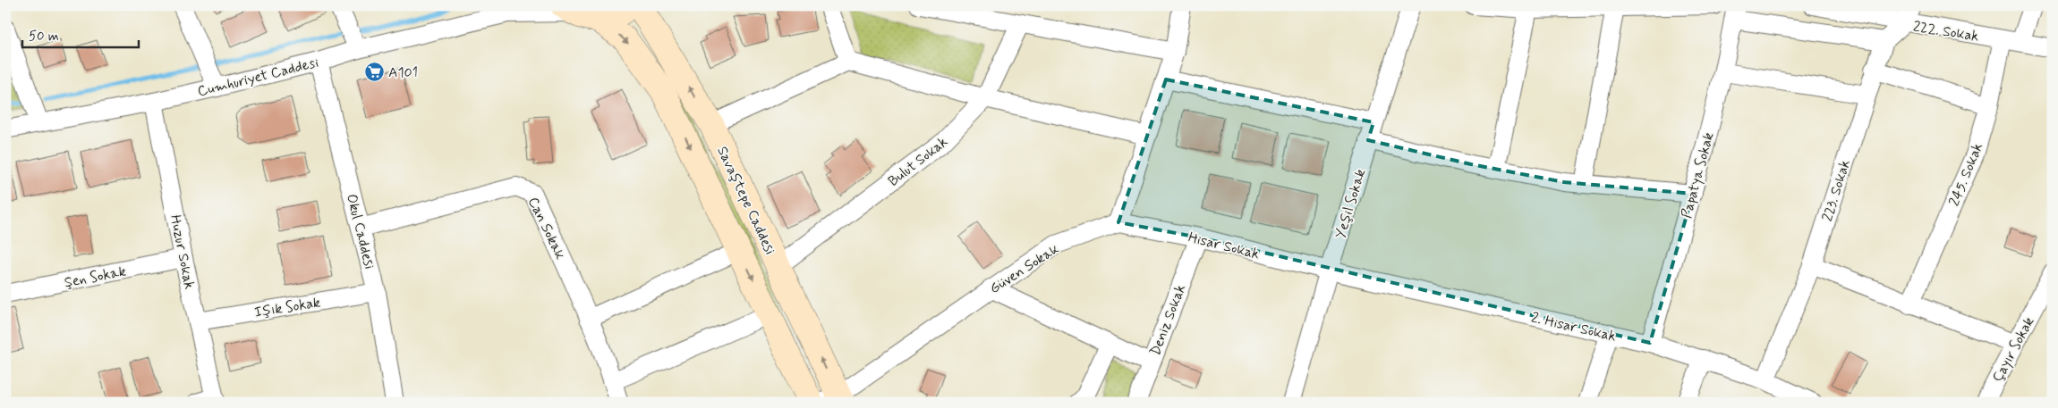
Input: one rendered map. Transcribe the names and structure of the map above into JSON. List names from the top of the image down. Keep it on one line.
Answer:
{"streets":{"main road":["Savaştepe Caddesi"],"street":["222. Sokak","Cumhuriyet Caddesi","Bulut Sokak","245. Sokak","Papatya Sokak","223. Sokak","Yeşil Sokak","Can Sokak","Okul Caddesi","Hisar Sokak","Huzur Sokak","Güven Sokak","Şen Sokak","Işık Sokak","Deniz Sokak","2. Hisar Sokak","Çayır Sokak"]},"crossings":[["222. Sokak","245. Sokak"],["222. Sokak","223. Sokak"],["Cumhuriyet Caddesi","Okul Caddesi"],["Cumhuriyet Caddesi","Huzur Sokak"],["Bulut Sokak","Savaştepe Caddesi"],["Papatya Sokak","2. Hisar Sokak"],["223. Sokak","2. Hisar Sokak"],["Savaştepe Caddesi","Güven Sokak"],["Yeşil Sokak","Hisar Sokak"],["Yeşil Sokak","2. Hisar Sokak"],["Can Sokak","Okul Caddesi"],["Okul Caddesi","Işık Sokak"],["Hisar Sokak","Güven Sokak"],["Hisar Sokak","Deniz Sokak"],["Hisar Sokak","2. Hisar Sokak"],["Huzur Sokak","Şen Sokak"],["Huzur Sokak","Işık Sokak"]],"places":{"supermarket":["A101"]},"scale_bar":"50 m"}
